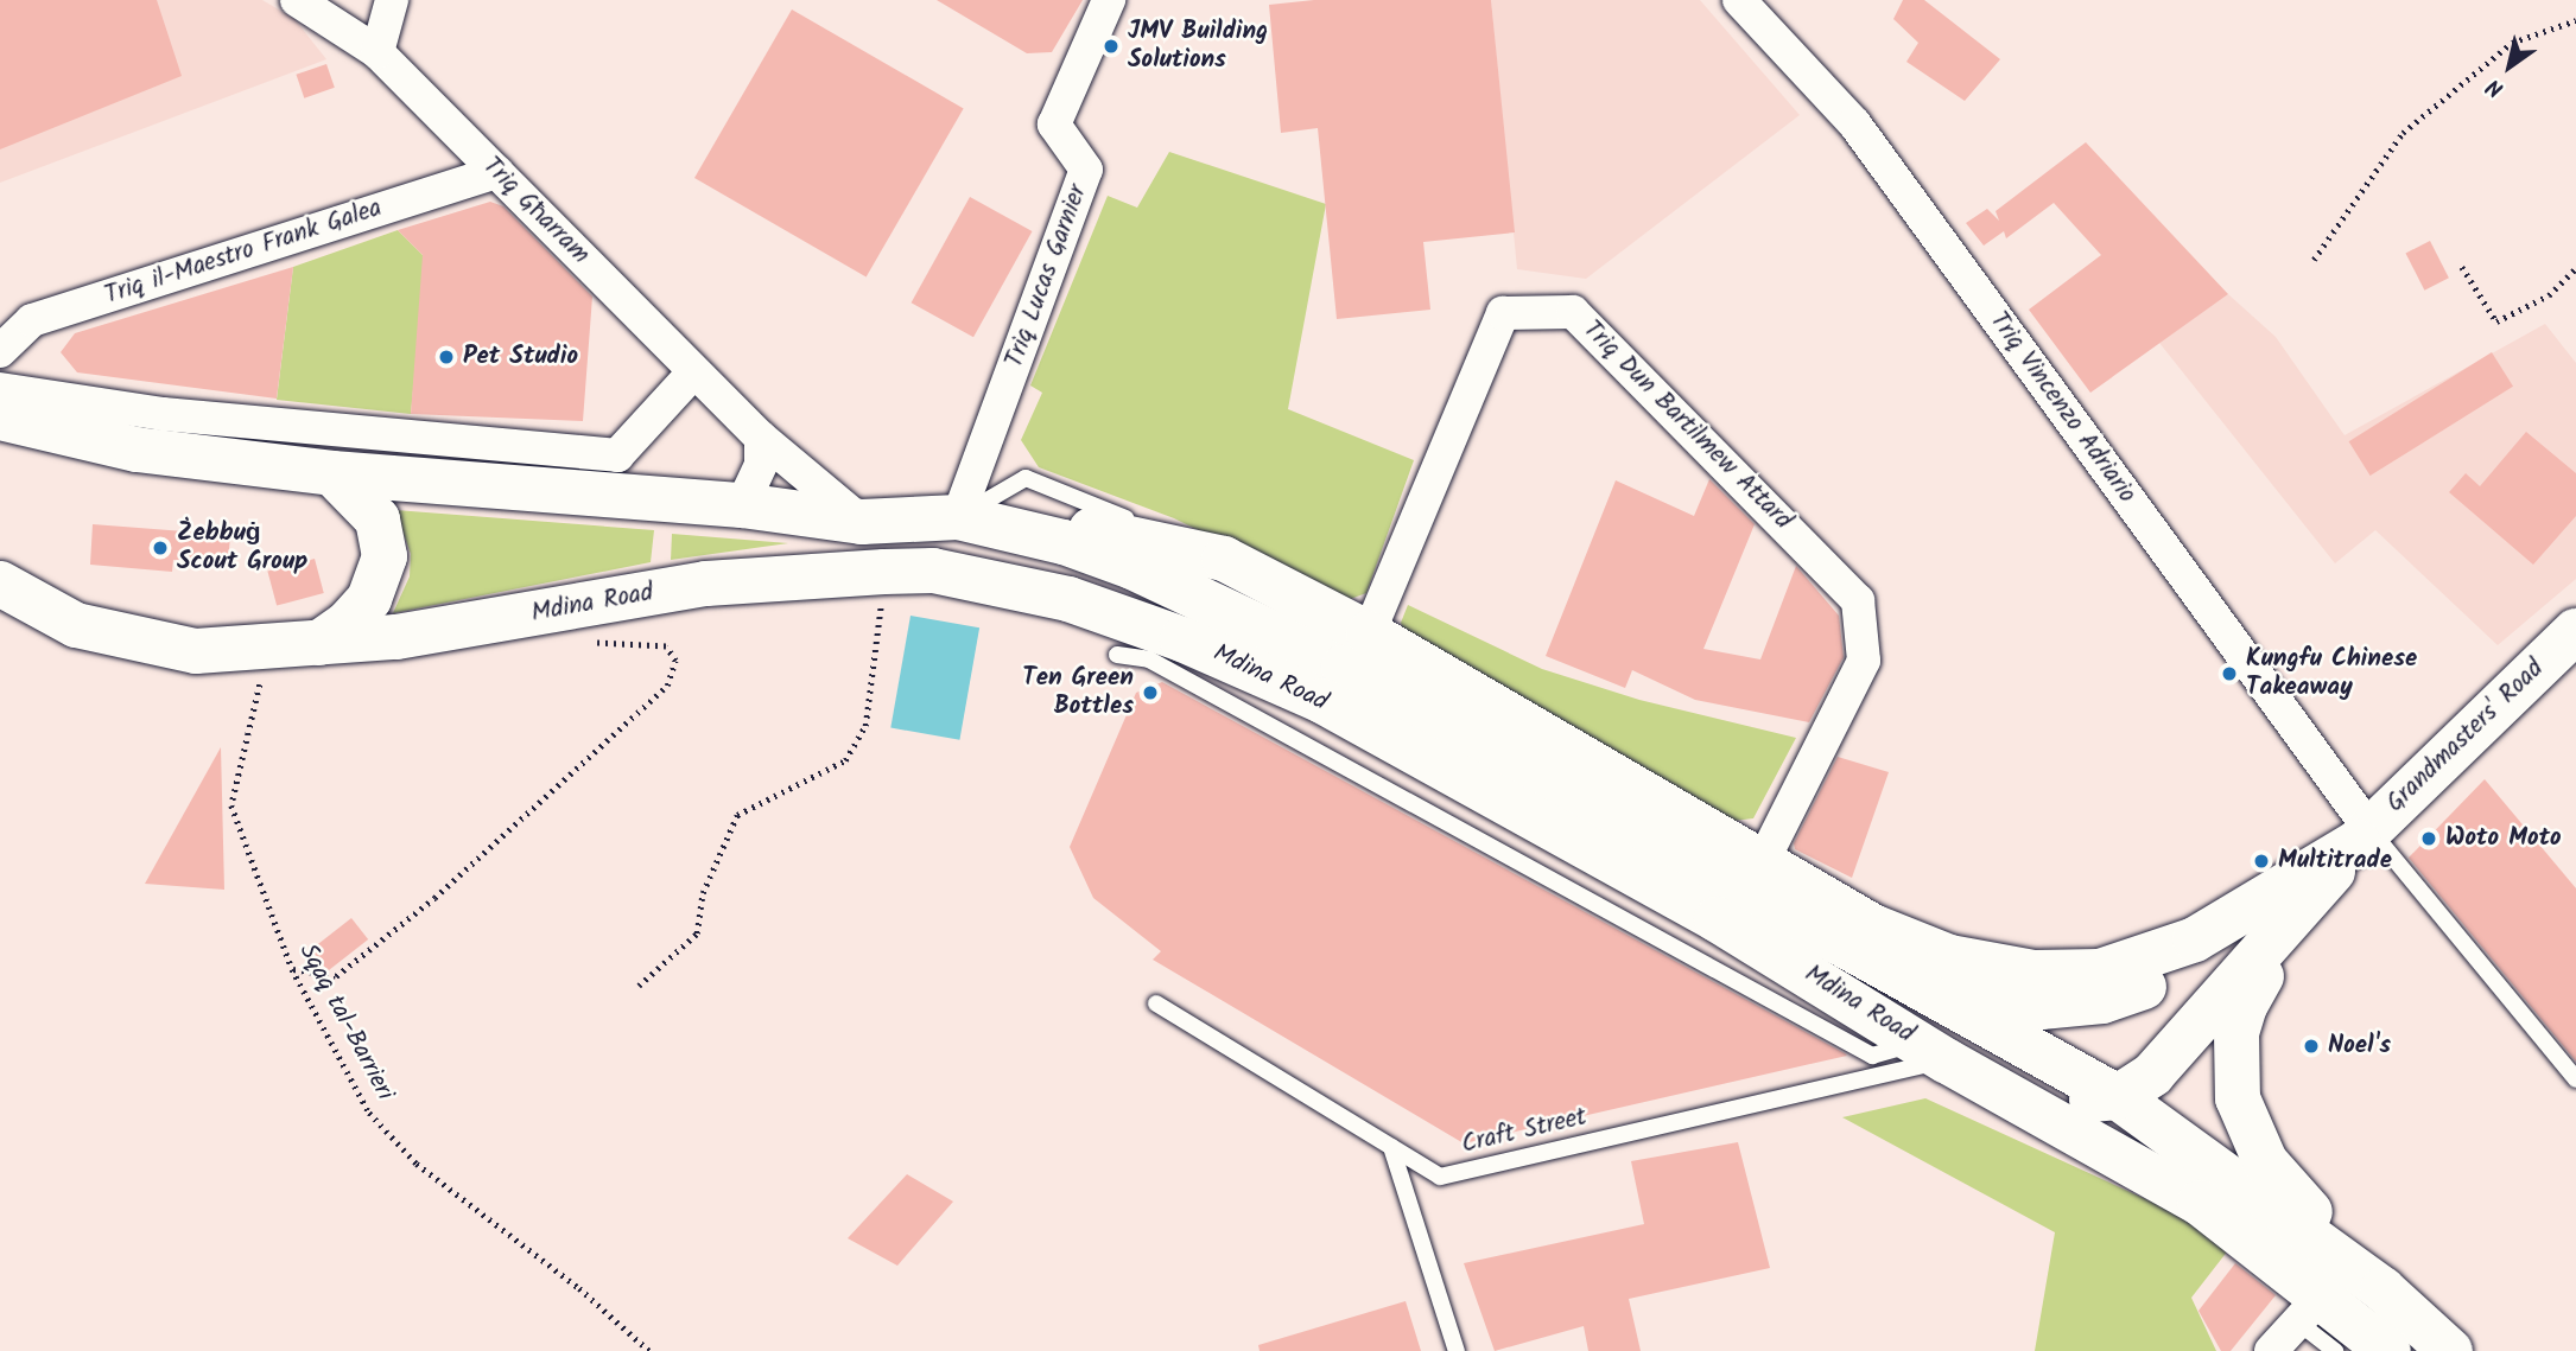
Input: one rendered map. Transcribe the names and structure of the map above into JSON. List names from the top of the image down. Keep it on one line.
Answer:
{"streets":{"main road":["Mdina Road","Grandmasters' Road"],"street":["Triq Għarram","Triq il-Maestro Frank Galea","Triq Lucas Garnier","Triq Vincenzo Adriario","Triq Dun Bartilmew Attard"],"lane":["Craft Street"],"path":["Sqaq tal-Barrieri"]},"crossings":[["Triq Għarram","Triq il-Maestro Frank Galea"],["Triq Għarram","Mdina Road"],["Triq Lucas Garnier","Mdina Road"],["Triq Vincenzo Adriario","Grandmasters' Road"],["Mdina Road","Sqaq tal-Barrieri"],["Mdina Road","Craft Street"]],"places":["JMV Building Solutions","Pet Studio","Żebbuġ Scout Group","Kungfu Chinese Takeaway","Ten Green Bottles","Woto Moto","Multitrade","Noel's"],"north":"bottom left"}
